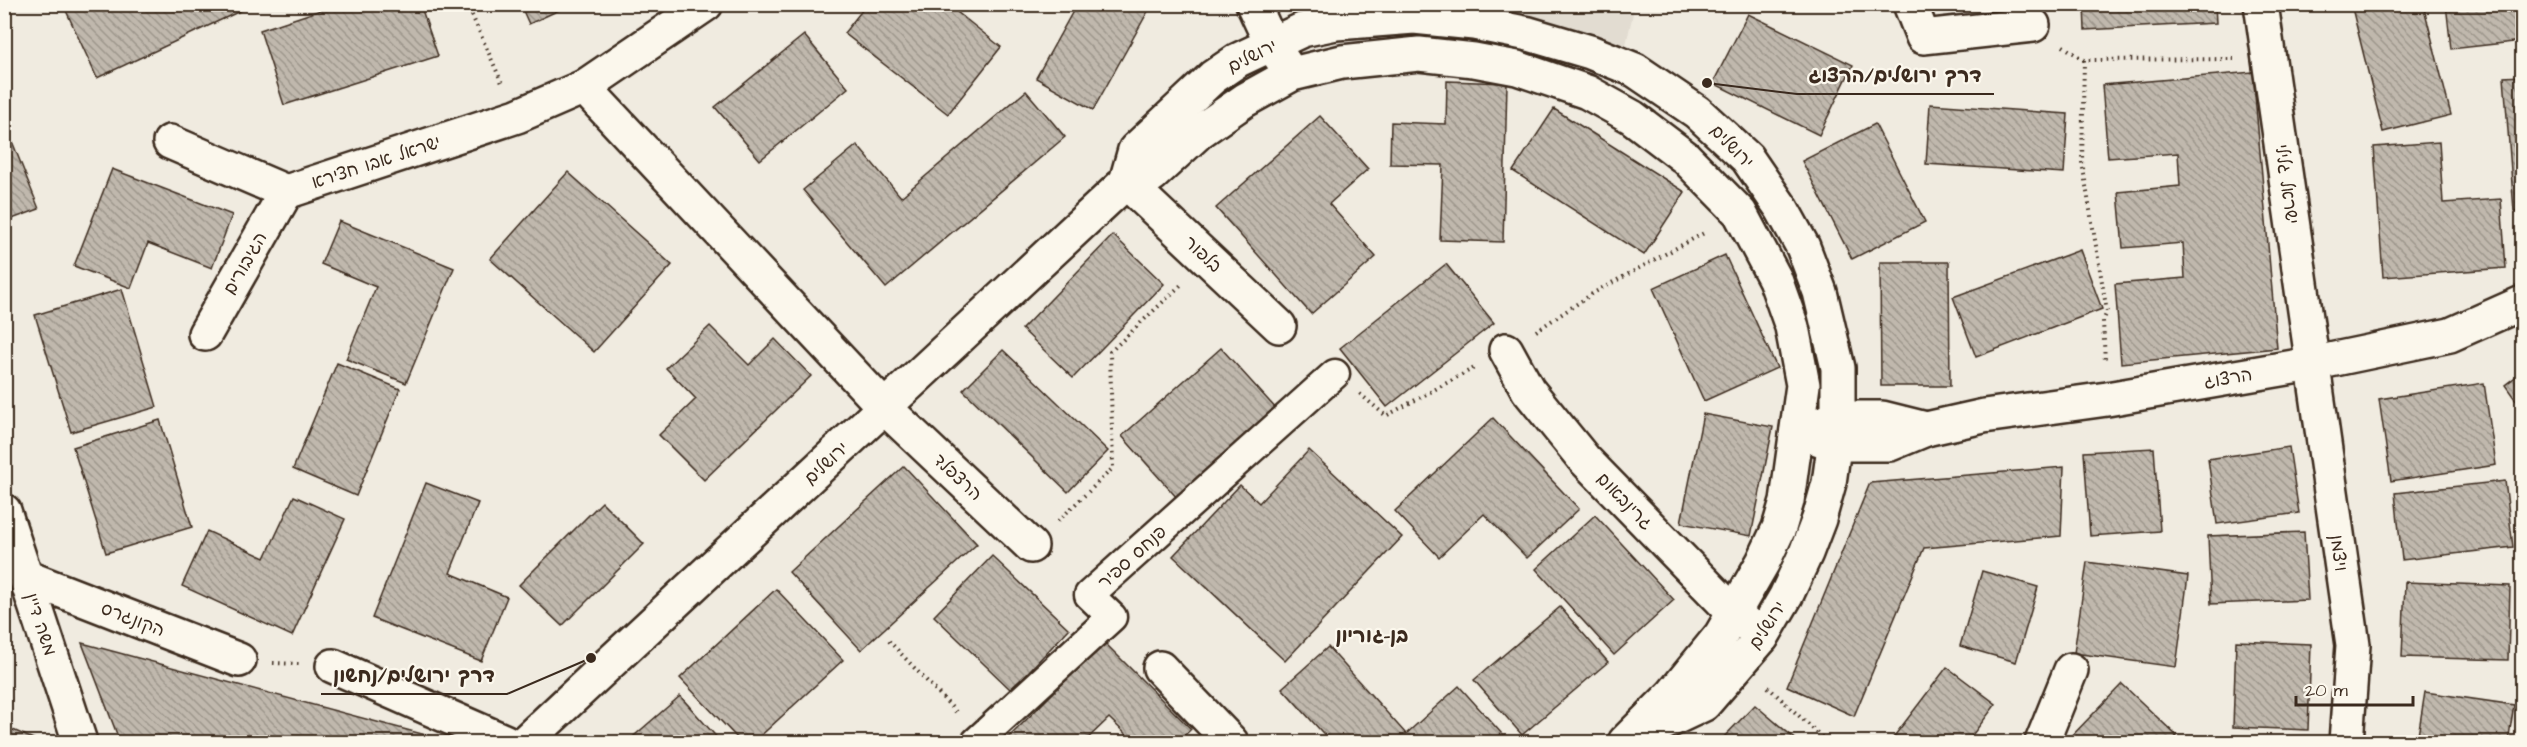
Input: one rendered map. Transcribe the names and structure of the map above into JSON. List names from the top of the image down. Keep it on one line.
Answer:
{"streets":{"street":["ירושלים","ישראל אבו חצירא","ישראל גלילי","בלפור","הגיבורים","הרצוג","הרצפלד","גרינבאום","ויצמן","פנחס ספיר","הקונגרס","משה דיין"]},"crossings":[["ירושלים","בלפור"],["ירושלים","הרצוג"],["ירושלים","הרצפלד"],["ירושלים","גרינבאום"],["ישראל אבו חצירא","הגיבורים"],["ישראל גלילי","הרצוג"],["ישראל גלילי","ויצמן"],["הרצוג","ויצמן"],["הקונגרס","משה דיין"]],"districts":["בן-גוריון"],"places":["דרך ירושלים/הרצוג","דרך ירושלים/נחשון"],"scale_bar":"20 m"}
